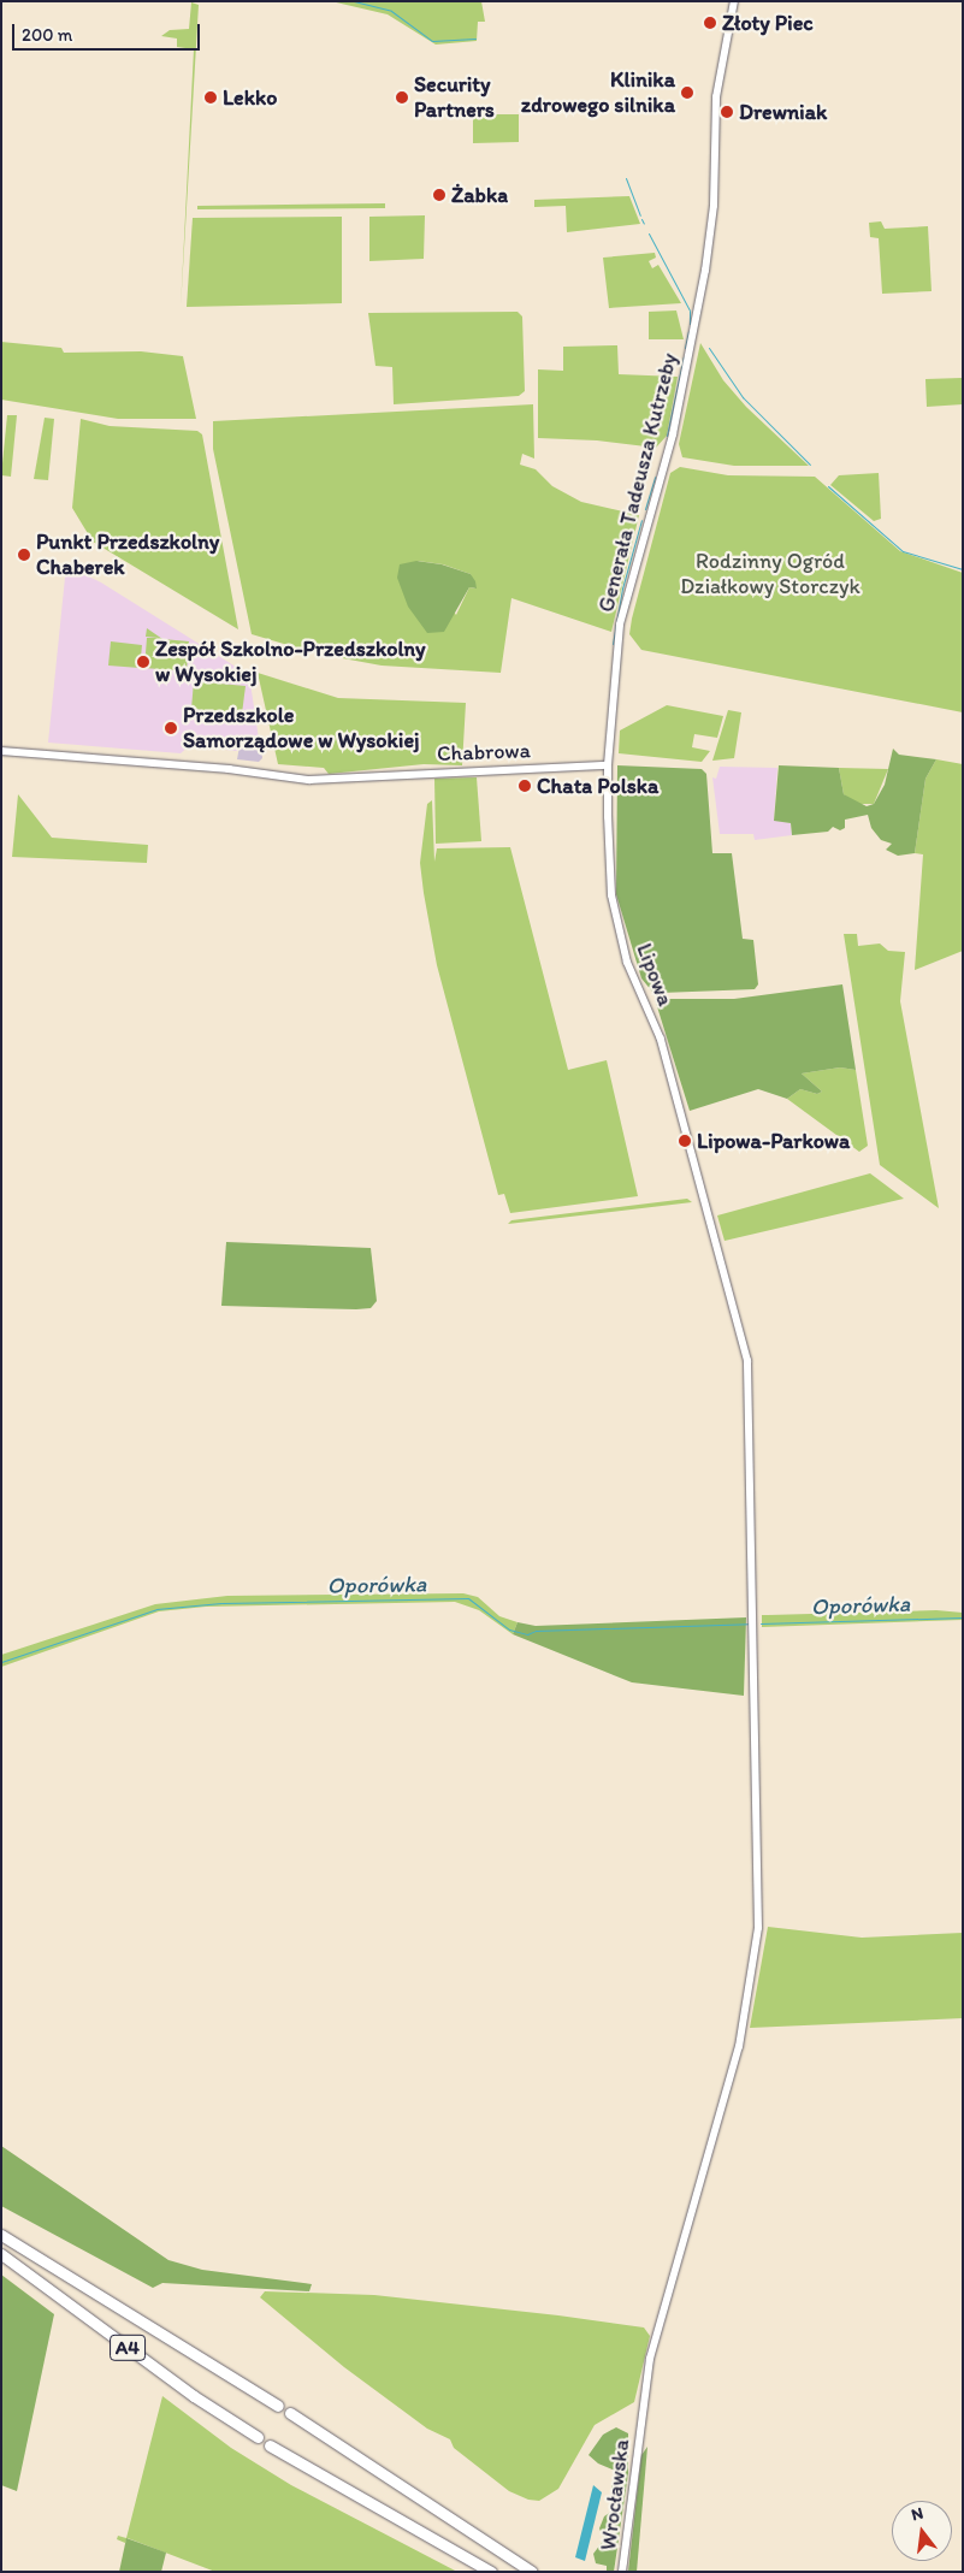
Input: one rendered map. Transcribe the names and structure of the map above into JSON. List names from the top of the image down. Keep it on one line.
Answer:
{"streets":{"highway":["A4"],"street":["Generała Tadeusza Kutrzeby","Chabrowa","Lipowa","Wrocławska"]},"crossings":[["Generała Tadeusza Kutrzeby","Chabrowa"],["Generała Tadeusza Kutrzeby","Lipowa"],["Chabrowa","Lipowa"],["Lipowa","Wrocławska"]],"water":["Oporówka"],"parks":["Rodzinny Ogród Działkowy Storczyk"],"places":["Złoty Piec","Klinika zdrowego silnika","Lekko","Security Partners","Drewniak","Żabka","Punkt Przedszkolny Chaberek","Zespół Szkolno-Przedszkolny w Wysokiej","Przedszkole Samorządowe w Wysokiej","Chata Polska","Lipowa-Parkowa"],"scale_bar":"200 m","north":"top"}
